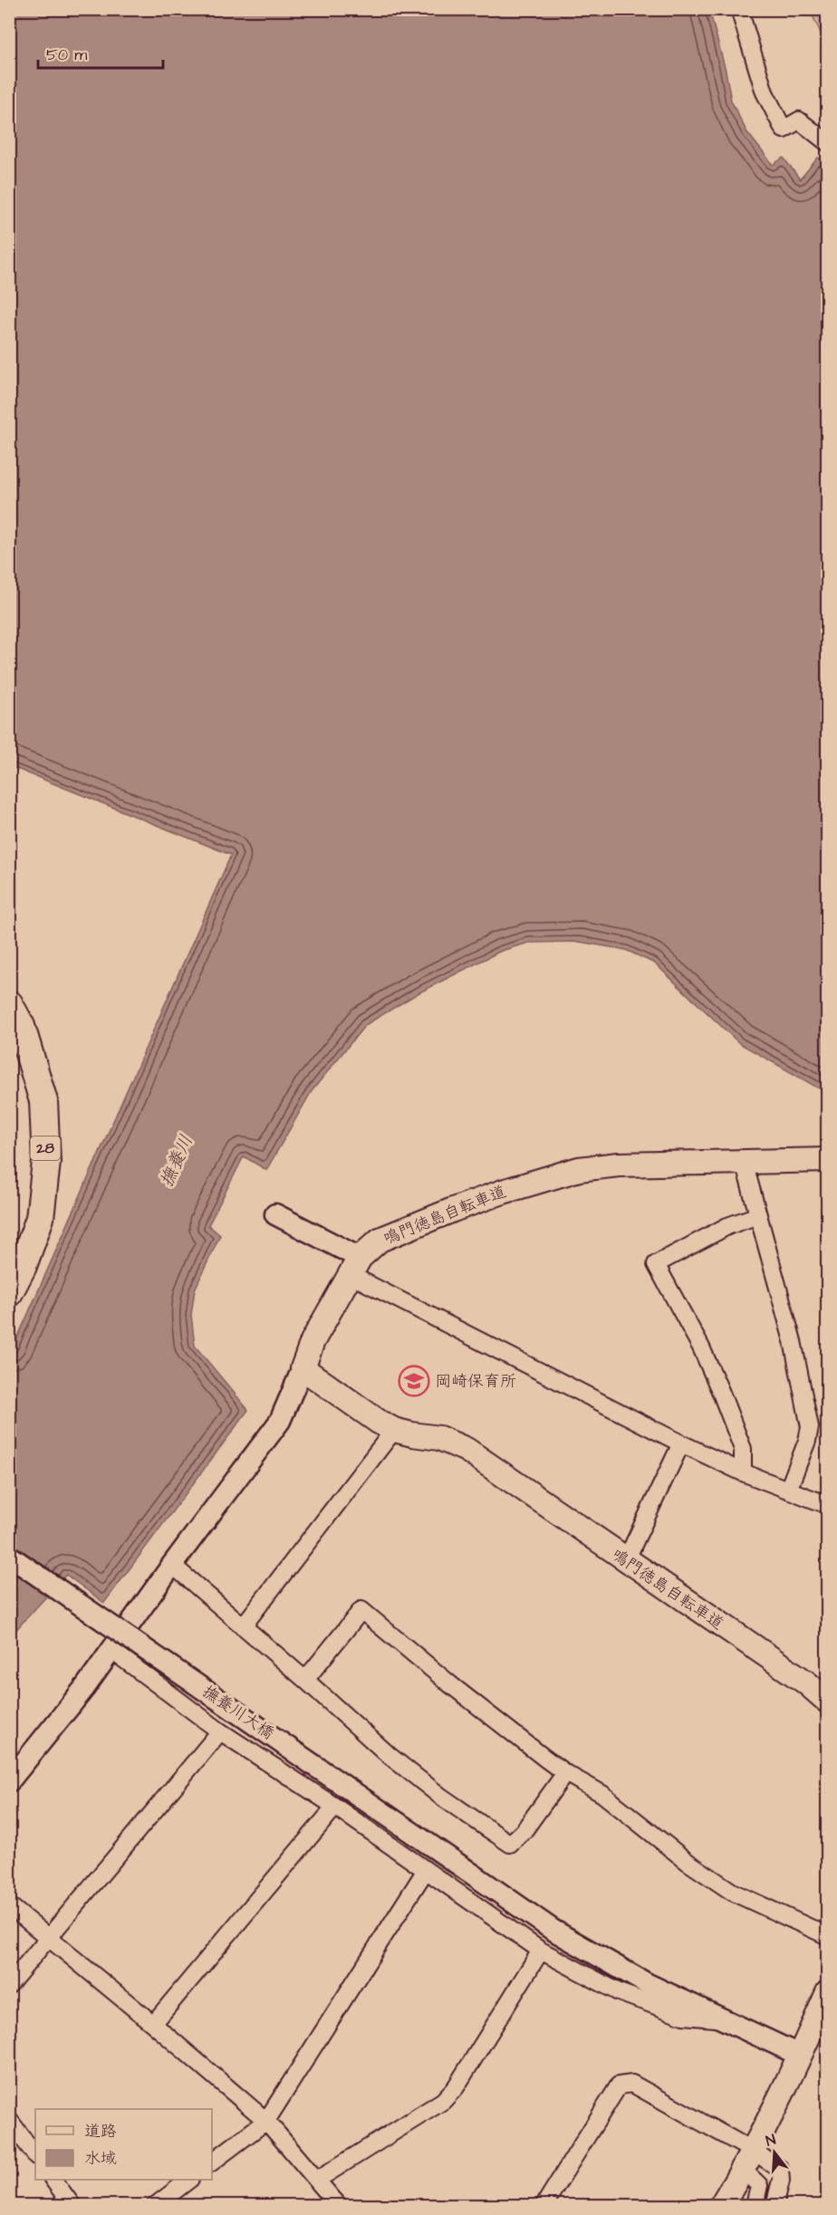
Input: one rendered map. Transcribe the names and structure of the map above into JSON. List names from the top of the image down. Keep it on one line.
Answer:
{"streets":{"highway":["28"],"main road":["鳴門徳島自転車道"],"street":["撫養川大橋"]},"water":["撫養川"],"places":{"school or university":["岡崎保育所"]},"legend":["道路","水域"],"scale_bar":"50 m","north":"top"}
